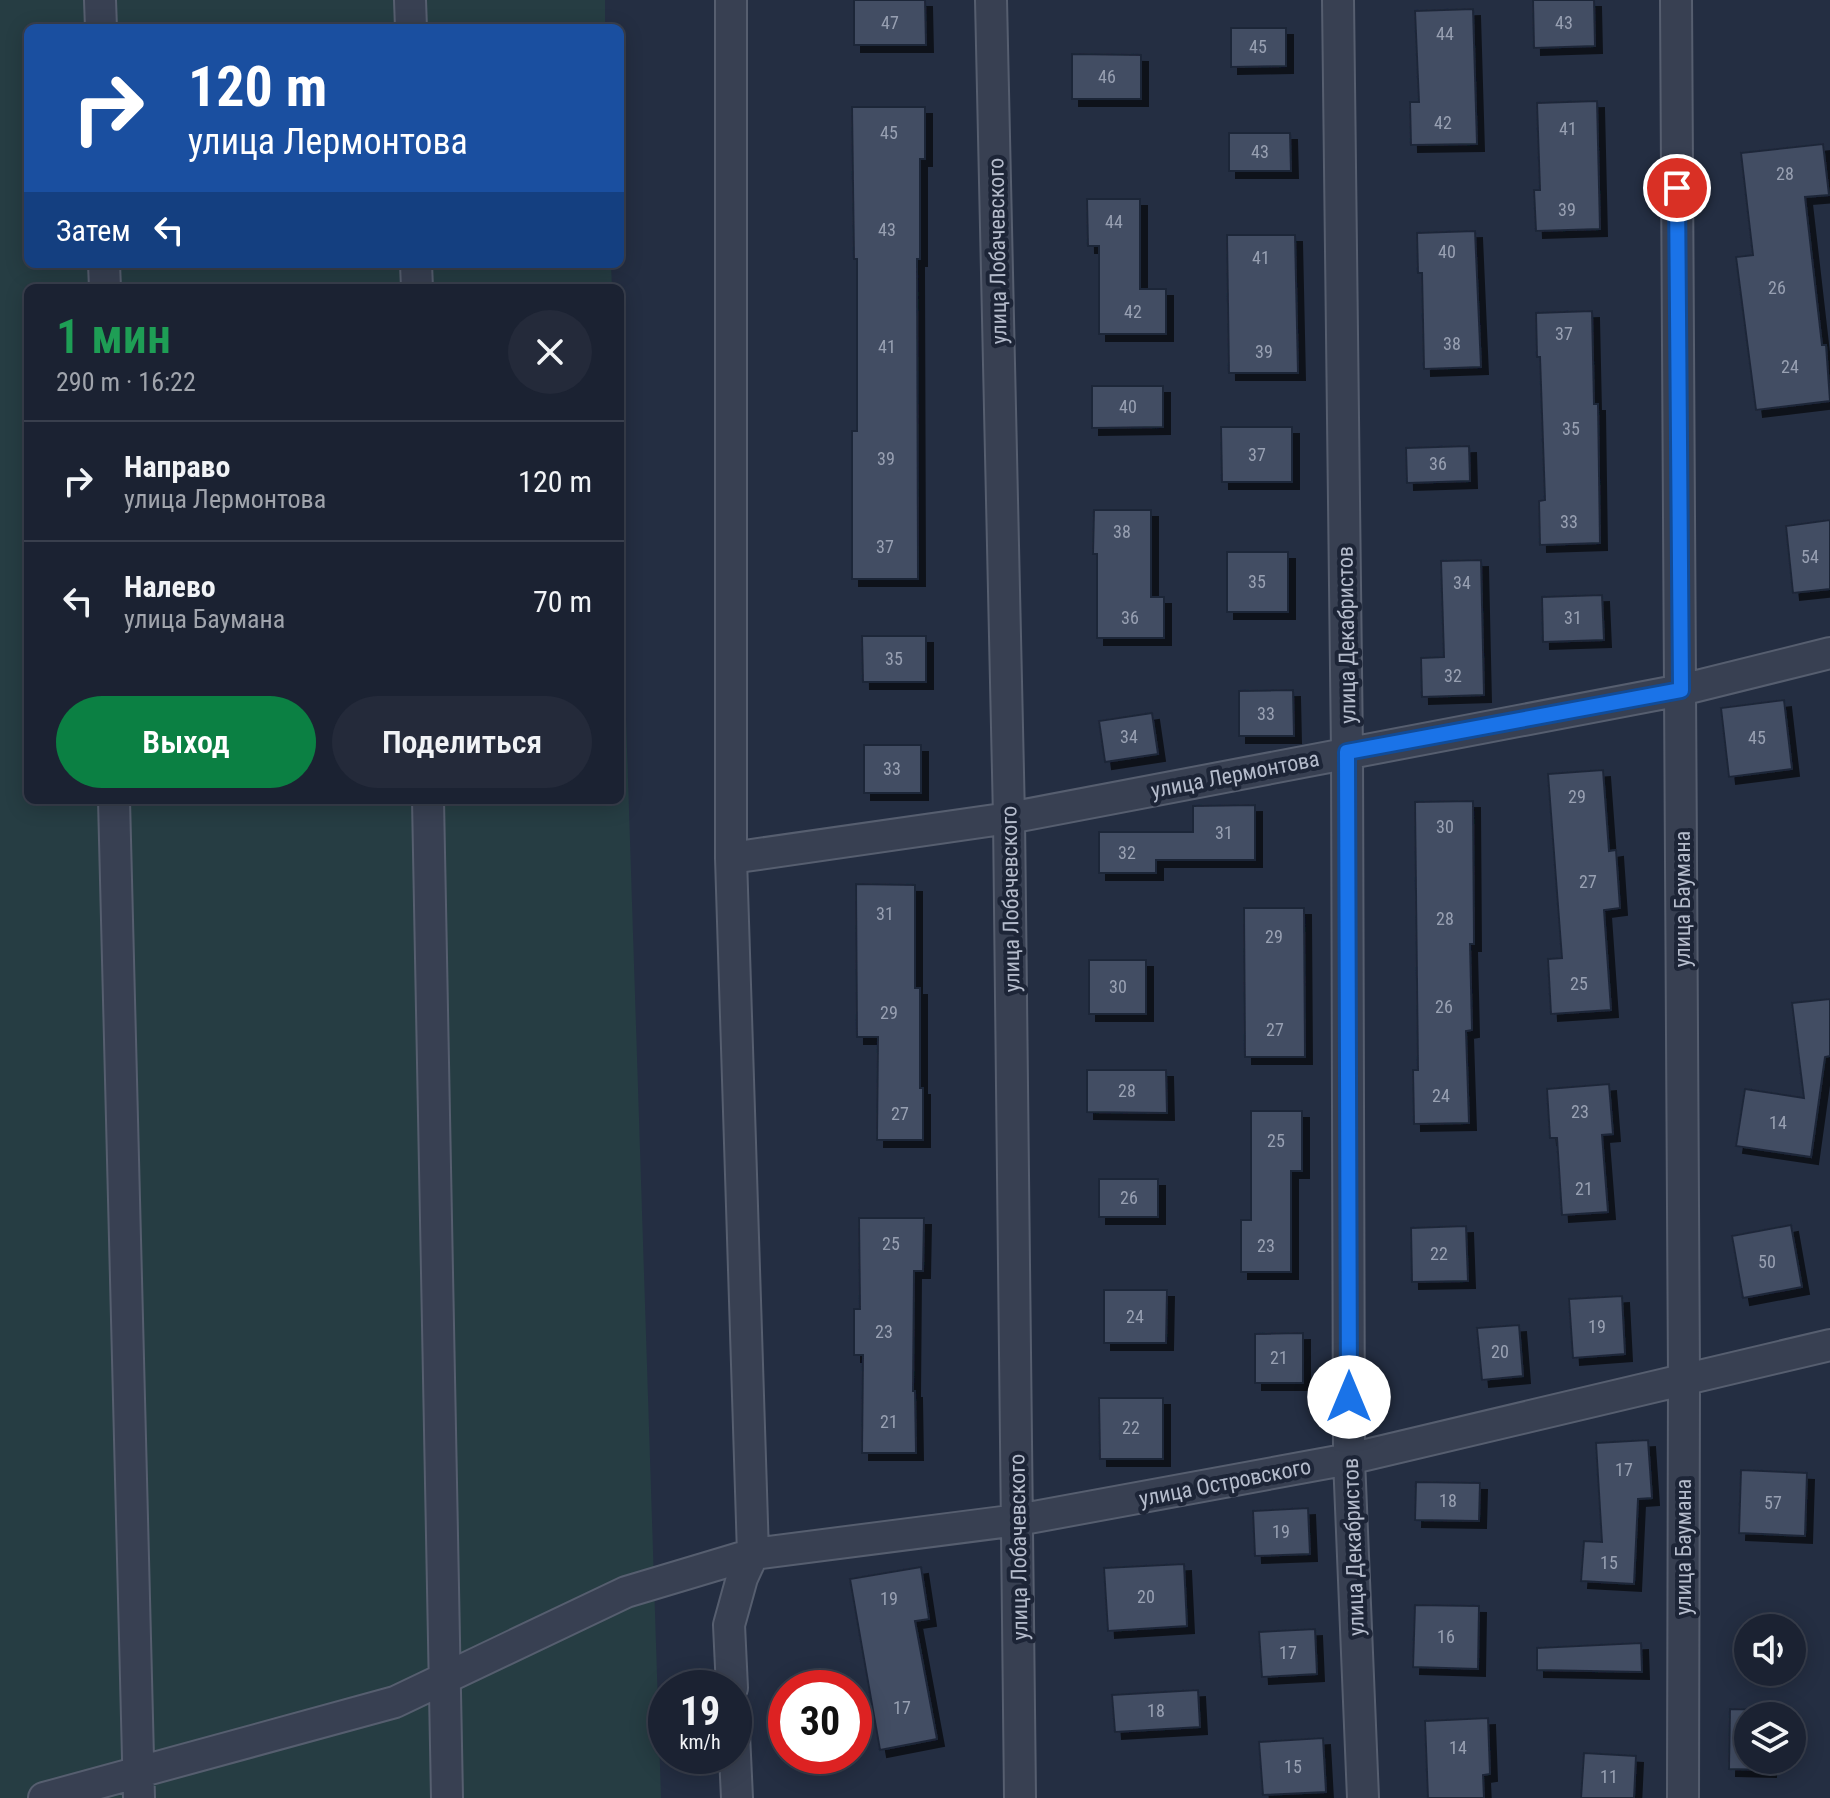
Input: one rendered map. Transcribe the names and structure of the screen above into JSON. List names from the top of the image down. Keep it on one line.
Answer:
{"streets":{"street":["улица Лобачевского","улица Декабристов","улица Лермонтова","улица Баумана","улица Островского"]},"crossings":[["улица Лобачевского","улица Лермонтова"],["улица Лобачевского","улица Островского"],["улица Декабристов","улица Лермонтова"],["улица Декабристов","улица Островского"],["улица Лермонтова","улица Баумана"],["улица Баумана","улица Островского"]],"house_numbers":["47","43","44","45","46","42","41","45","43","28","39","44","43","40","41","26","42","37","38","41","39","24","40","35","37","39","36","33","38","37","54","35","34","36","31","35","32","33","34","45","33","29","30","31","32","27","31","28","29","25","30","26","29","27","28","24","23","27","14","25","21","26","25","23","22","50","24","19","23","20","21","21","22","17","18","57","19","15","20","19","16","17","17","18","14","15","11"],"page":{"turn":["120 m","улица Лермонтова"],"then":"Затем","heading":["1 мин","290 m · 16:22"],"list":[{"name":"Направо","note":"улица Лермонтова","value":"120 m"},{"name":"Налево","note":"улица Баумана","value":"70 m"}],"buttons":["Выход","Поделиться"],"speed":"19 km/h","limit":"30"}}
